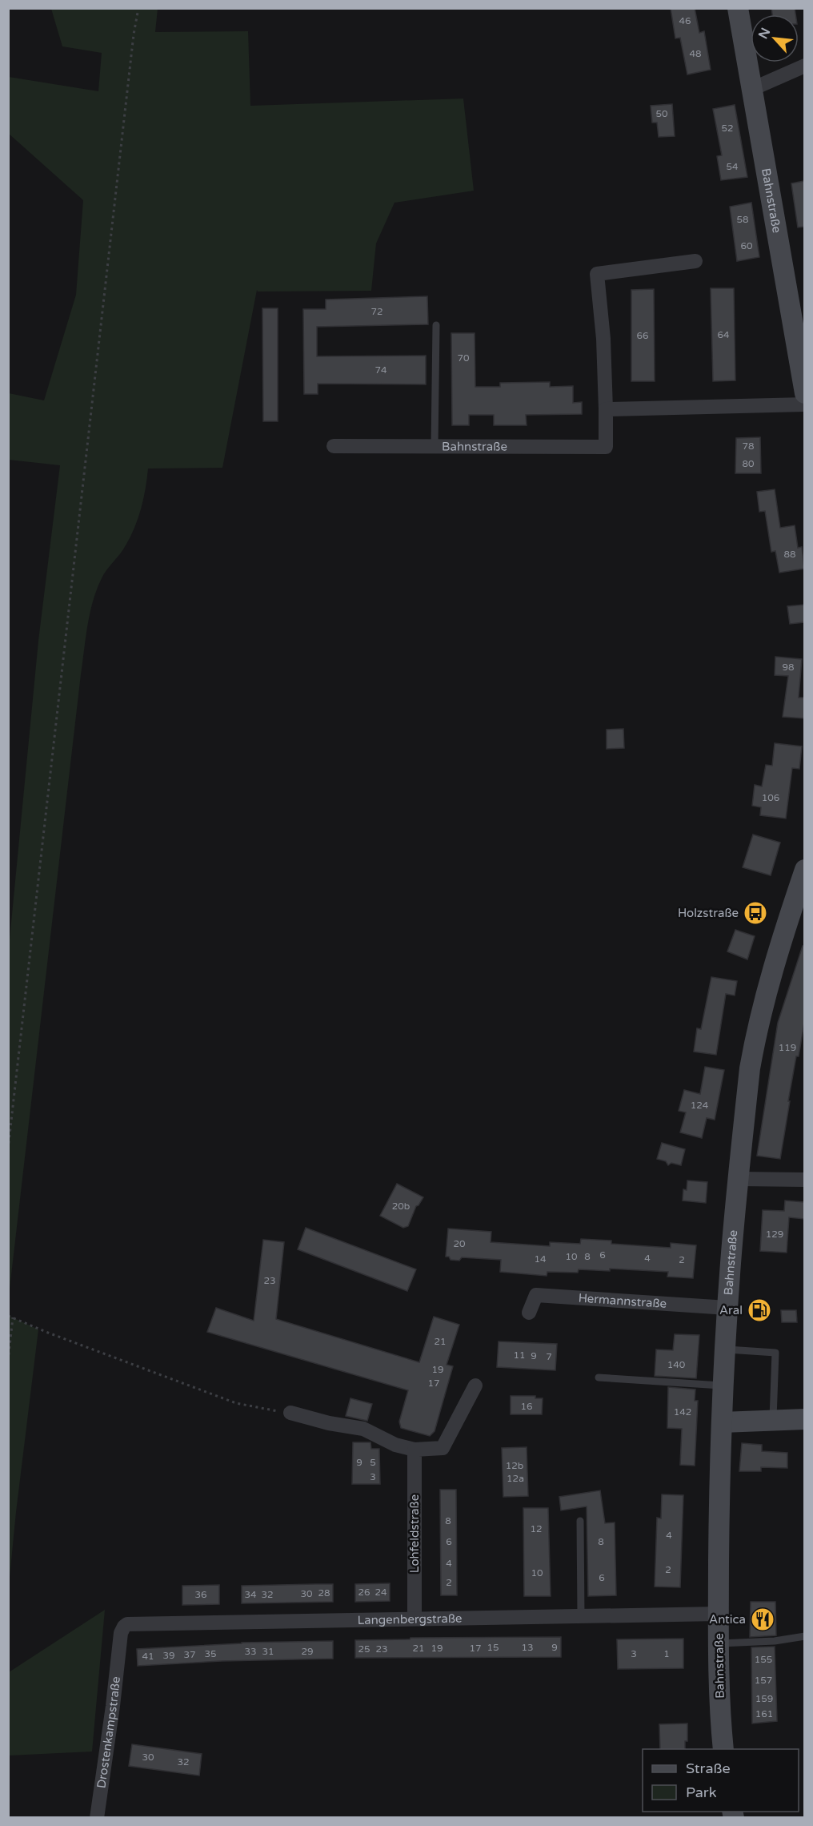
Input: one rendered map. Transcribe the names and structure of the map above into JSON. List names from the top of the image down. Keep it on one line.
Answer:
{"streets":{"main road":["Bahnstraße"],"street":["Hermannstraße","Lohfeldstraße","Langenbergstraße","Drostenkampstraße"]},"crossings":[["Bahnstraße","Hermannstraße"],["Bahnstraße","Langenbergstraße"],["Lohfeldstraße","Langenbergstraße"],["Langenbergstraße","Drostenkampstraße"]],"places":{"bus stop":["Holzstraße"],"fuel station":["Aral"],"restaurant":["Antica"]},"house_numbers":["46","48","50","52","54","58","60","72","64","66","70","74","78","80","88","98","106","119","124","20b","129","20","6","10","8","4","14","2","23","21","11","9","7","140","19","17","16","142","9","5","12b","3","12a","8","12","4","6","8","4","2","10","6","2","26","24","28","30","36","34","32","15","13","9","21","19","17","25","23","33","31","29","35","3","1","37","39","41","155","157","159","161","30","32"],"legend":["Straße","Park"],"north":"top left"}
